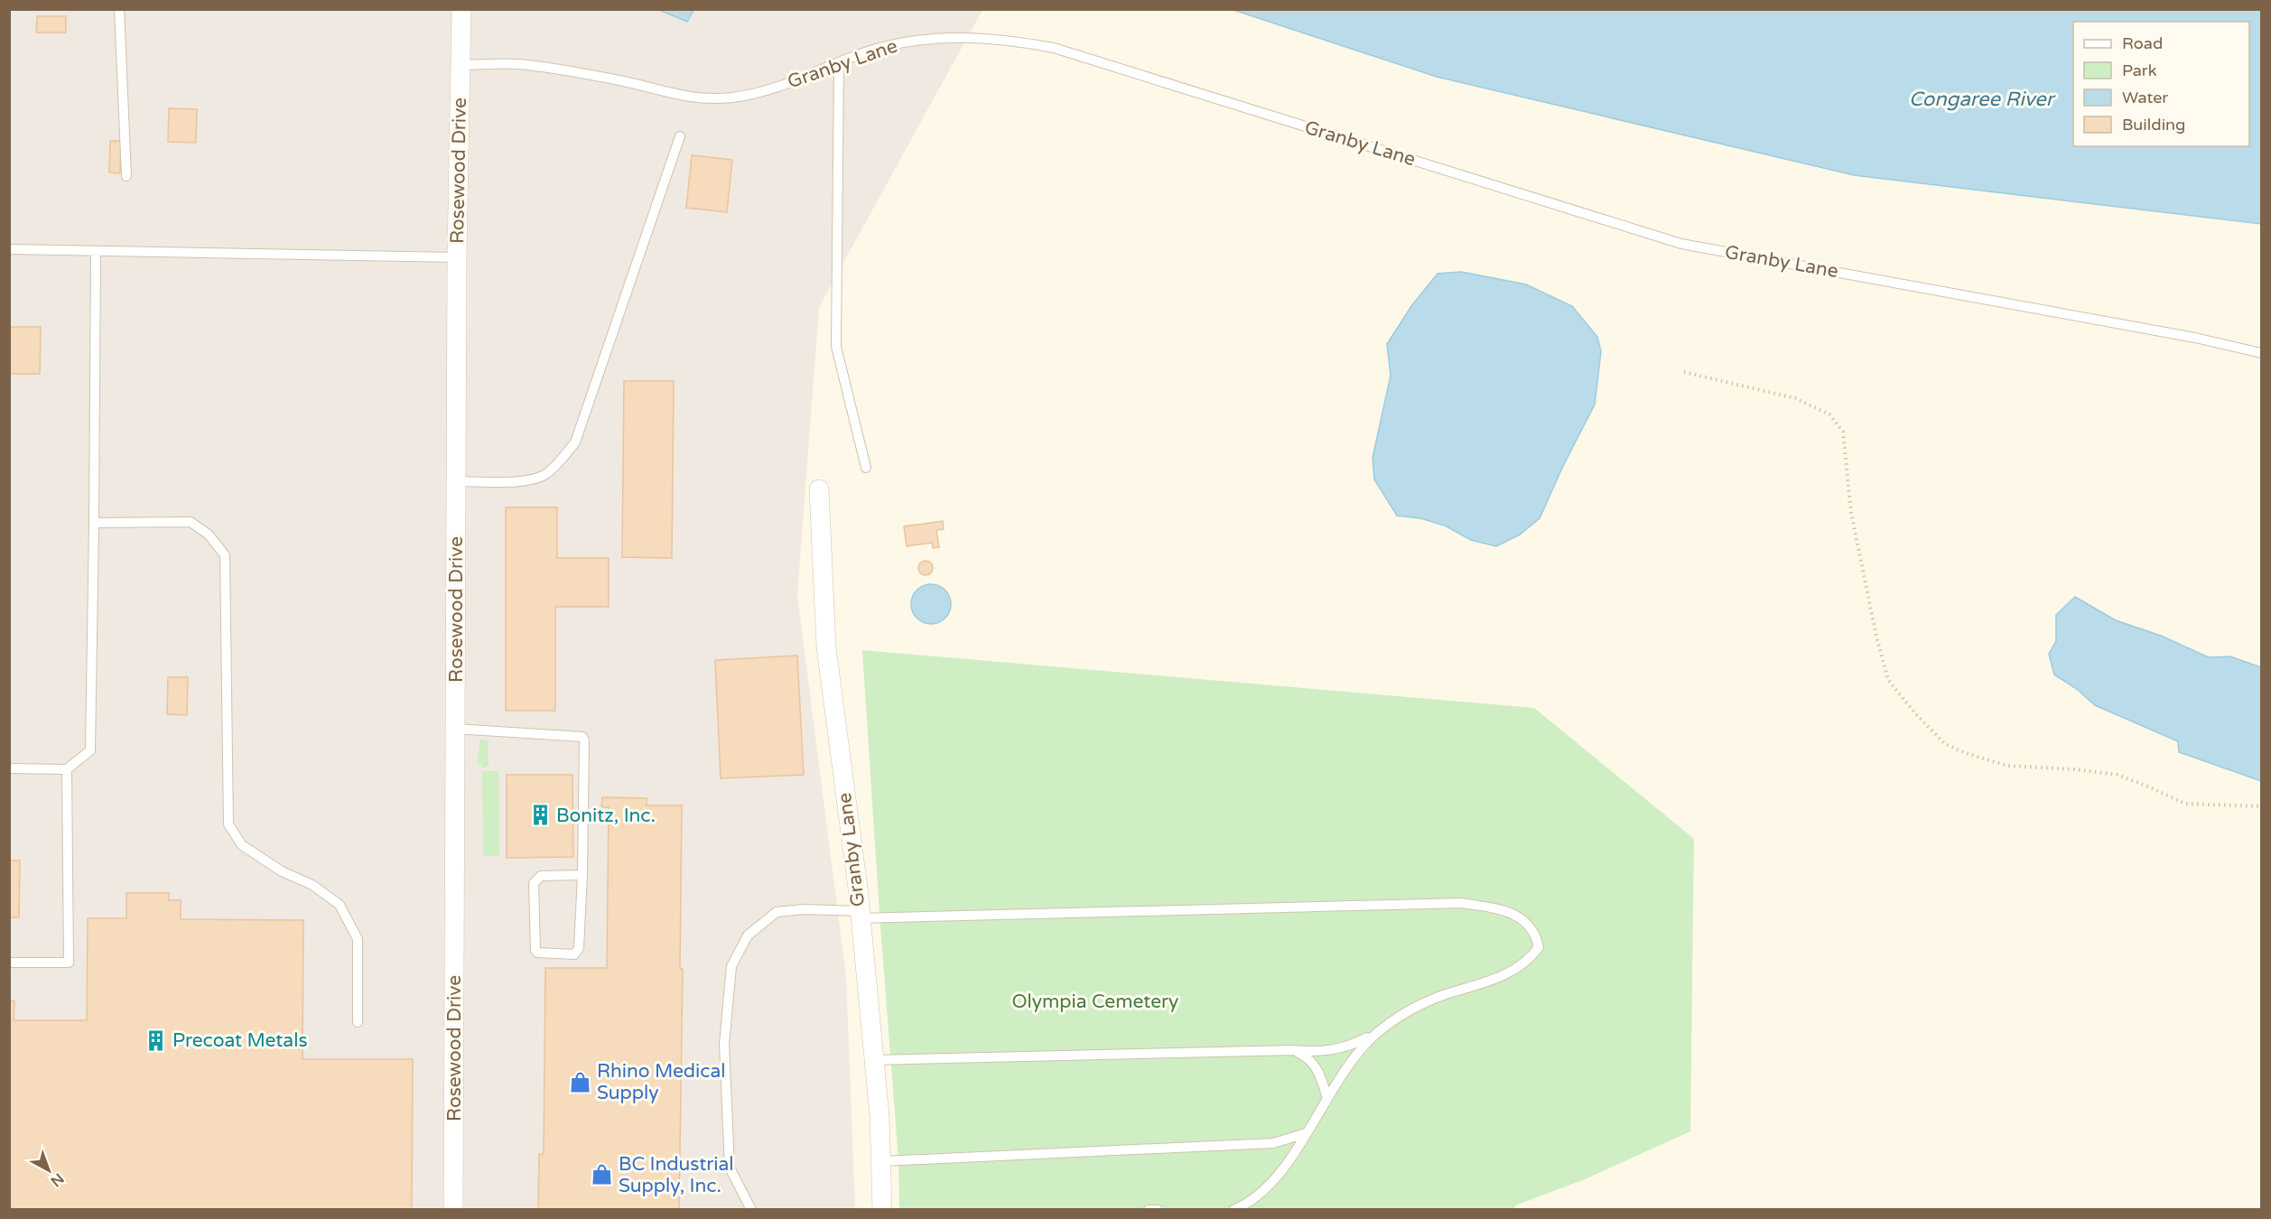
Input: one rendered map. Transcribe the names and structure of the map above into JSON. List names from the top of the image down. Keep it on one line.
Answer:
{"streets":{"street":["Granby Lane","Rosewood Drive"]},"crossings":[["Granby Lane","Rosewood Drive"]],"water":["Congaree River"],"parks":["Olympia Cemetery"],"places":{"building":["Bonitz, Inc.","Precoat Metals"],"shop":["Rhino Medical Supply","BC Industrial Supply, Inc."]},"legend":["Road","Park","Water","Building"],"north":"bottom right"}
